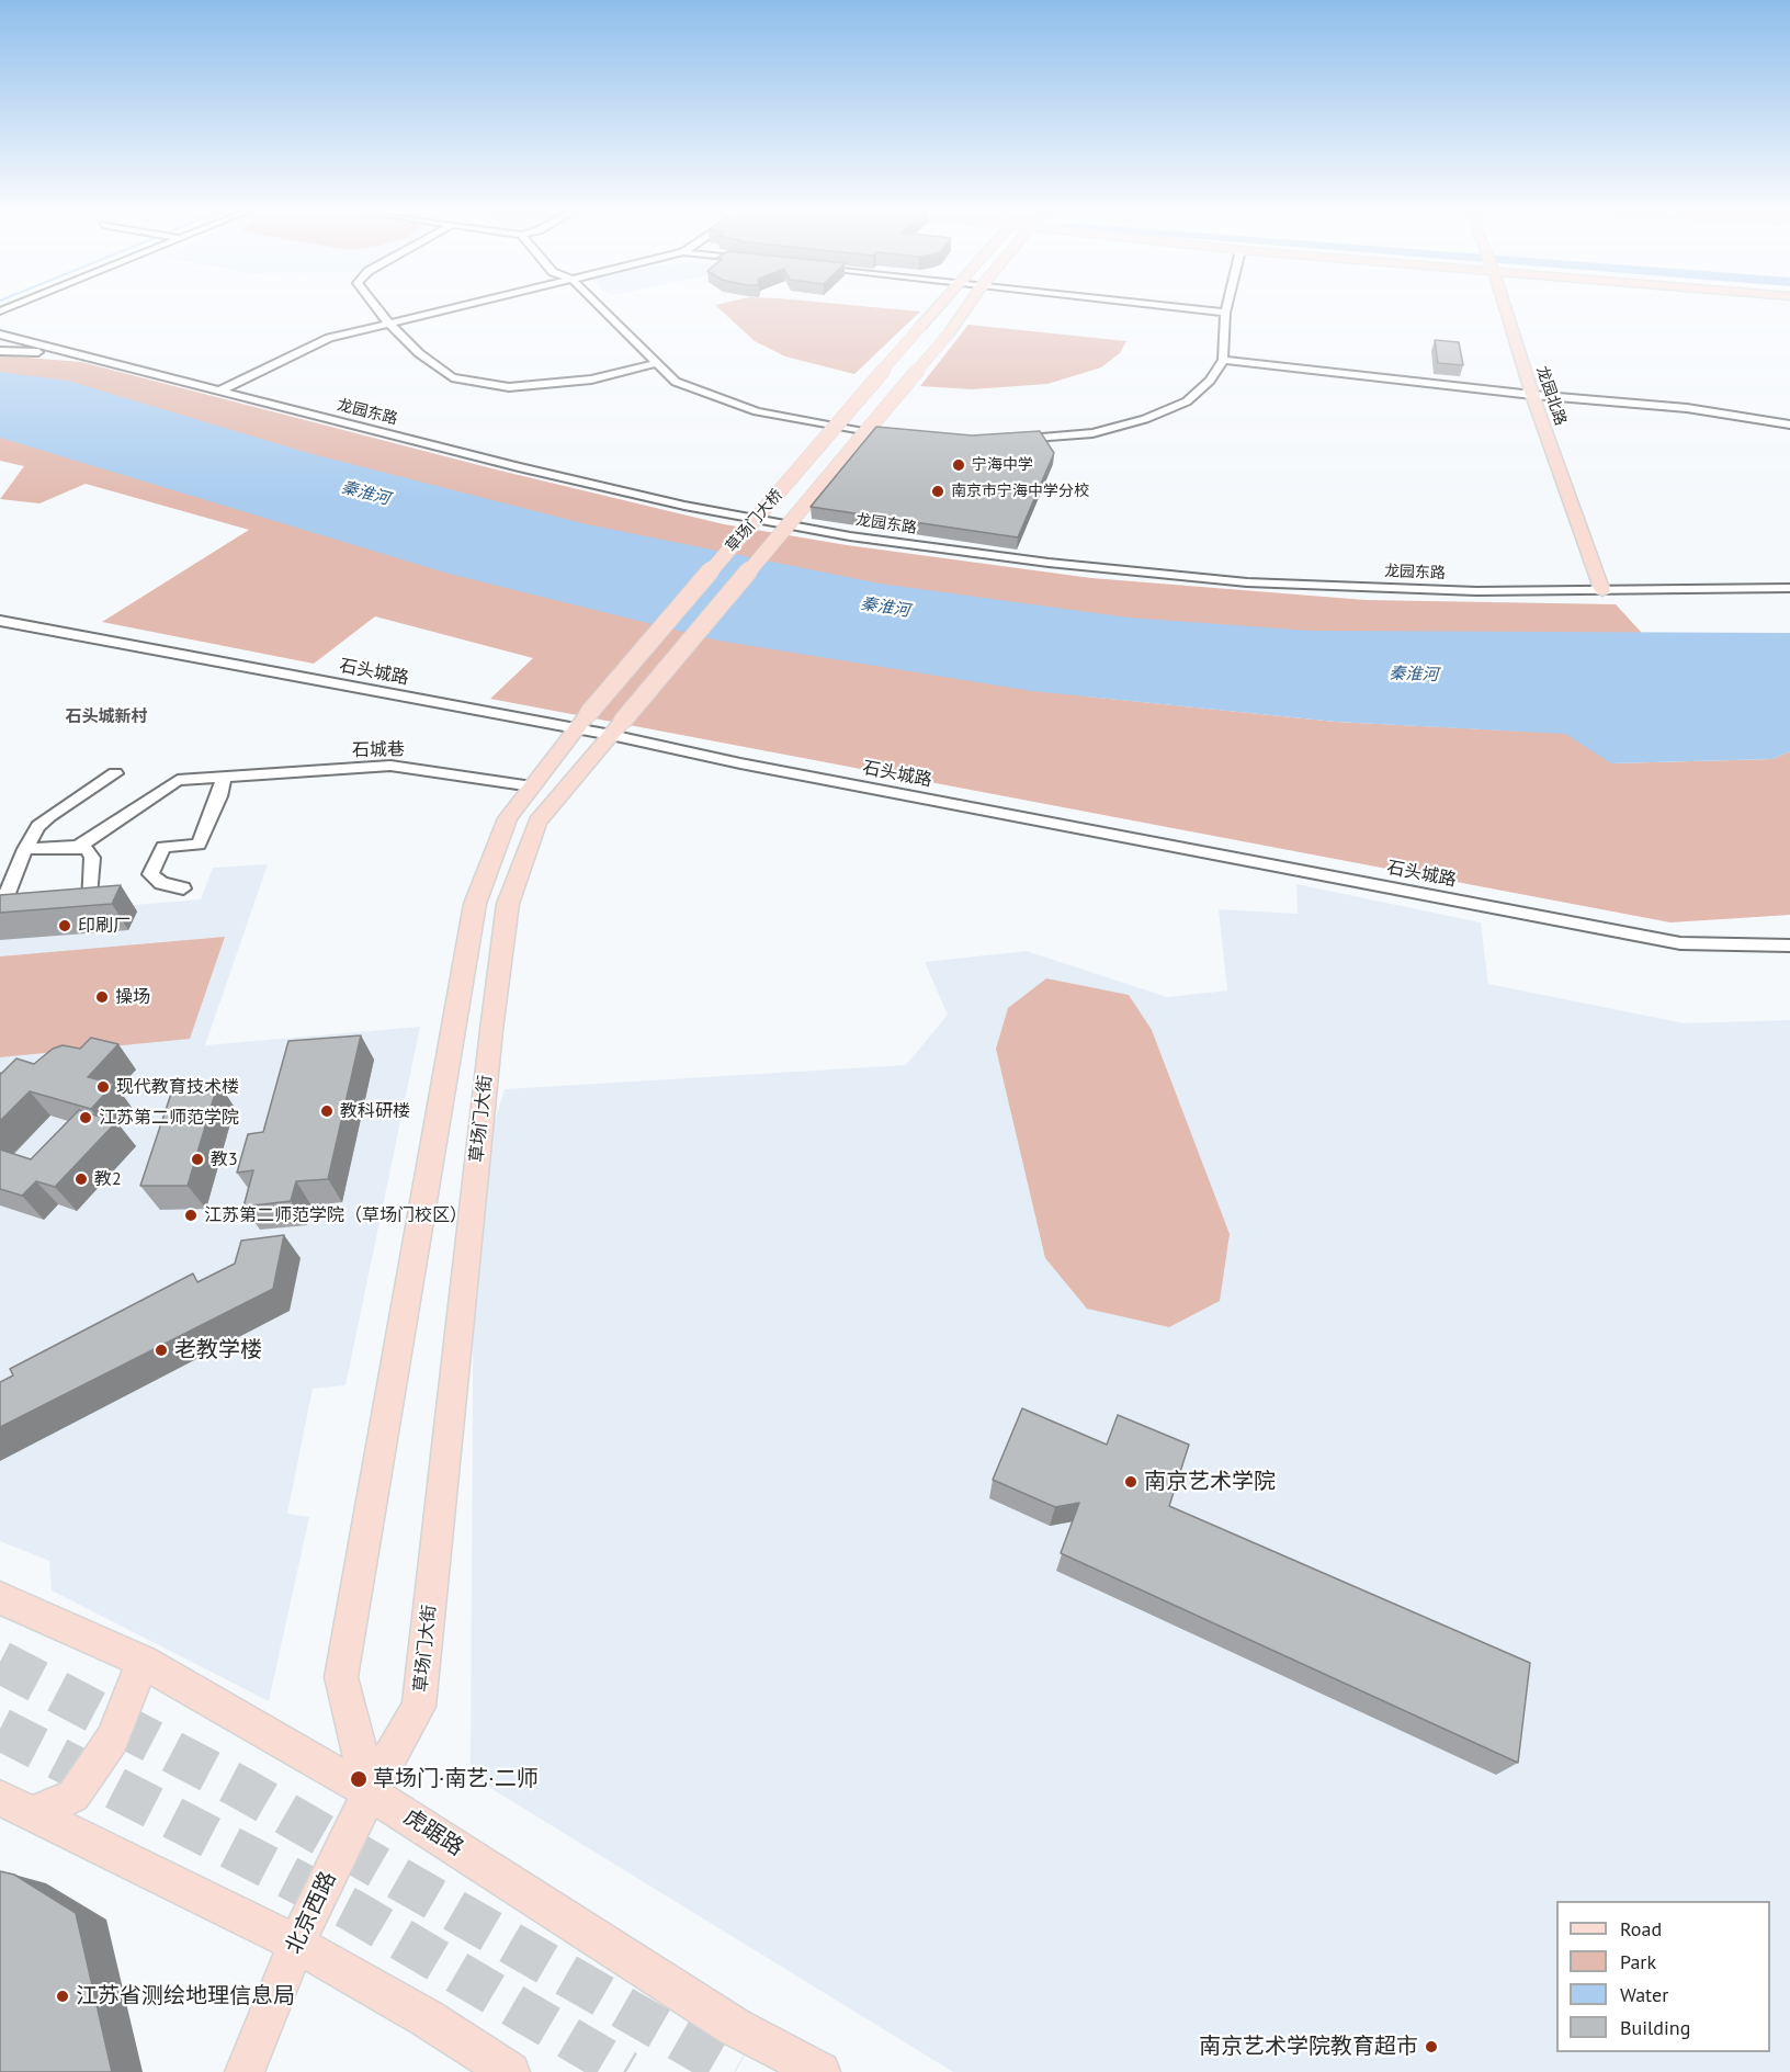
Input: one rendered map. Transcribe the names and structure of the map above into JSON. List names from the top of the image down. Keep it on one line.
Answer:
{"streets":{"main road":["龙园北路","草场门大桥","草场门大街","虎踞路","北京西路"],"street":["龙园东路","石头城路","石城巷"]},"crossings":[["龙园北路","龙园东路"],["草场门大桥","石头城路"],["草场门大桥","草场门大街"],["石头城路","草场门大街"],["草场门大街","虎踞路"],["草场门大街","北京西路"],["虎踞路","北京西路"]],"districts":["石头城新村"],"water":["秦淮河"],"places":["宁海中学","南京市宁海中学分校","印刷厂","操场","现代教育技术楼","教科研楼","江苏第二师范学院","教3","教2","江苏第二师范学院（草场门校区）","老教学楼","南京艺术学院","草场门·南艺·二师","江苏省测绘地理信息局","南京艺术学院教育超市"],"legend":["Road","Park","Water","Building"]}
